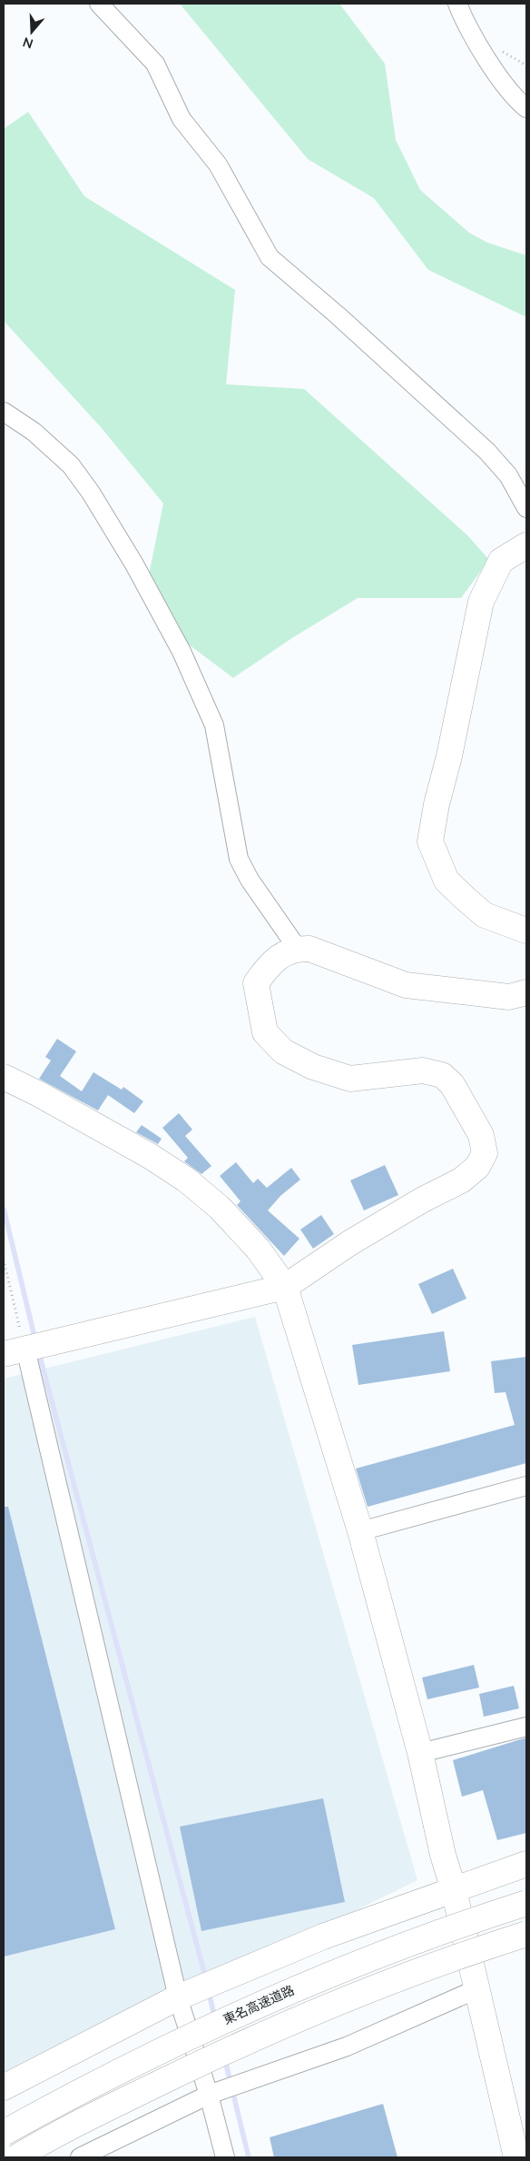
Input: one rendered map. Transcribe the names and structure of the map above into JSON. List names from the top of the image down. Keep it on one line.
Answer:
{"streets":{"main road":["東名高速道路"]},"north":"bottom"}
